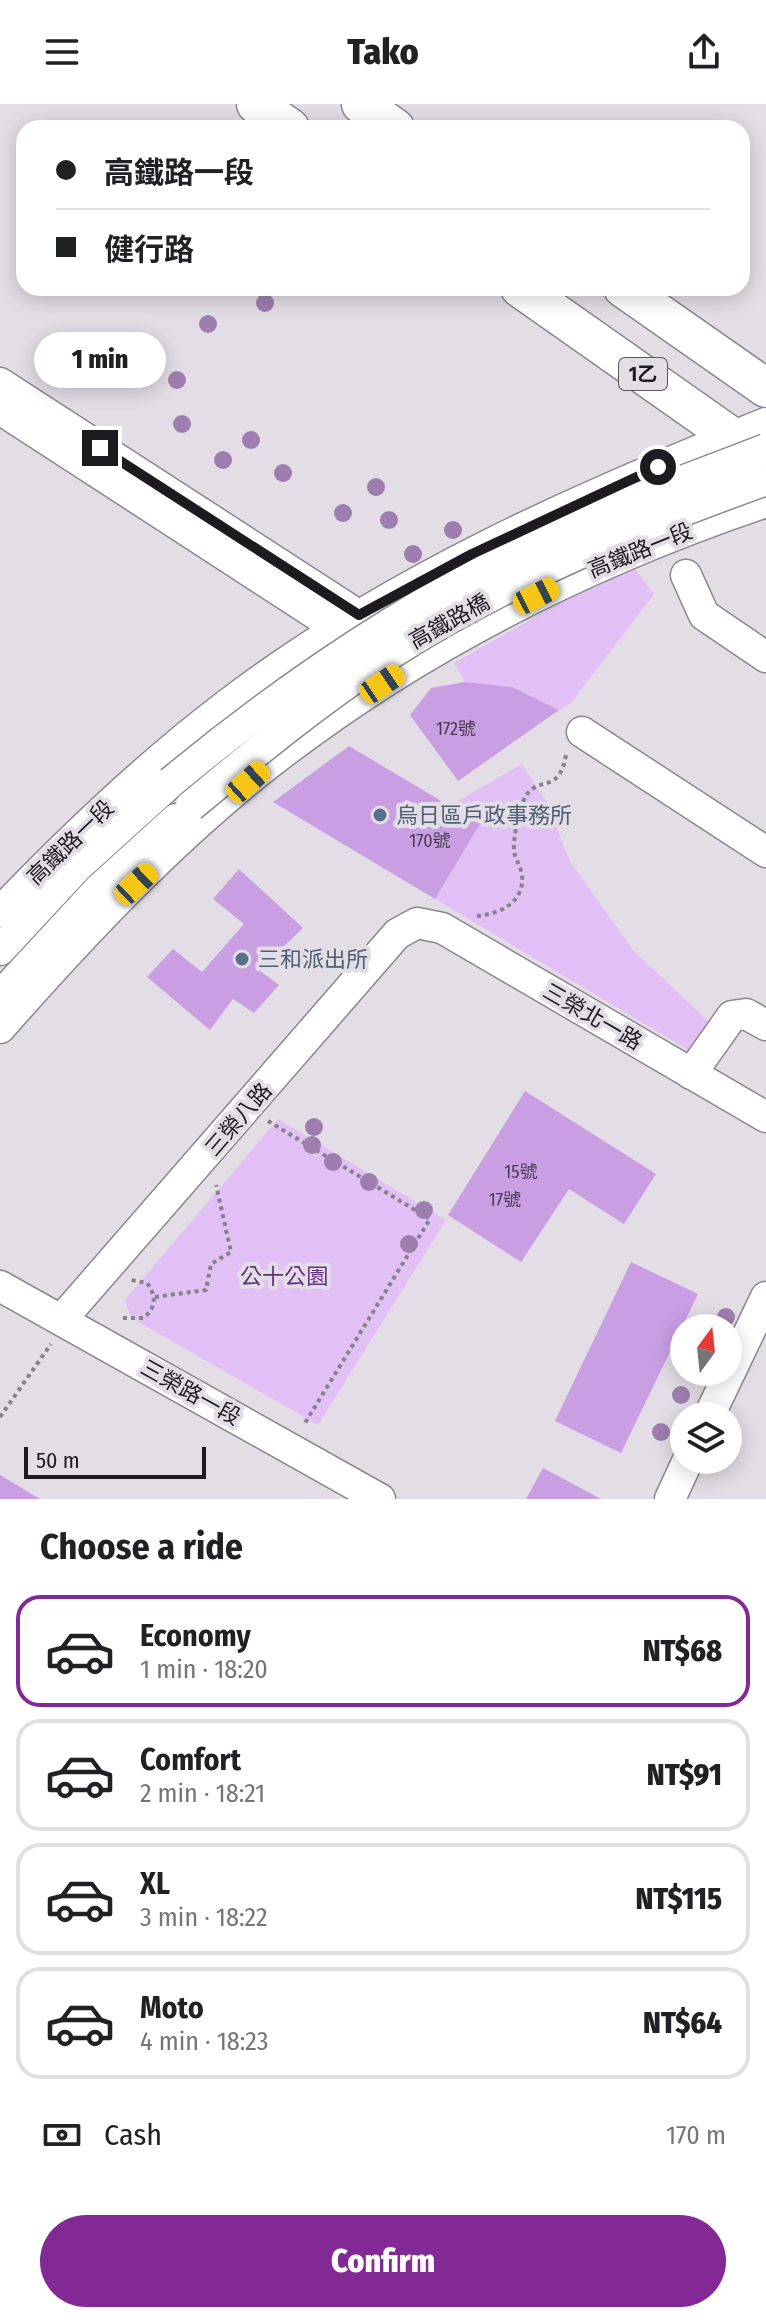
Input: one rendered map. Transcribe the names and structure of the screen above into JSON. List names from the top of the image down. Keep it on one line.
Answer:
{"streets":{"main road":["1乙"],"street":["高鐵路一段","高鐵路橋","三榮北一路","三榮八路","三榮路一段"]},"crossings":[["1乙","高鐵路一段"],["1乙","高鐵路橋"],["高鐵路一段","高鐵路橋"],["三榮北一路","三榮八路"],["三榮八路","三榮路一段"]],"parks":["公十公園"],"places":["烏日區戶政事務所","三和派出所"],"house_numbers":["172號","170號","15號","17號"],"scale_bar":"50 m","north":"top","page":{"header":"Tako","banner":["高鐵路一段","健行路"],"bubble":"1 min","scale":"50 m","heading":"Choose a ride","list":[{"name":"Economy","note":"1 min · 18:20","value":"NT$68"},{"name":"Comfort","note":"2 min · 18:21","value":"NT$91"},{"name":"XL","note":"3 min · 18:22","value":"NT$115"},{"name":"Moto","note":"4 min · 18:23","value":"NT$64"}],"pay":["Cash","170 m"],"buttons":"Confirm"}}
